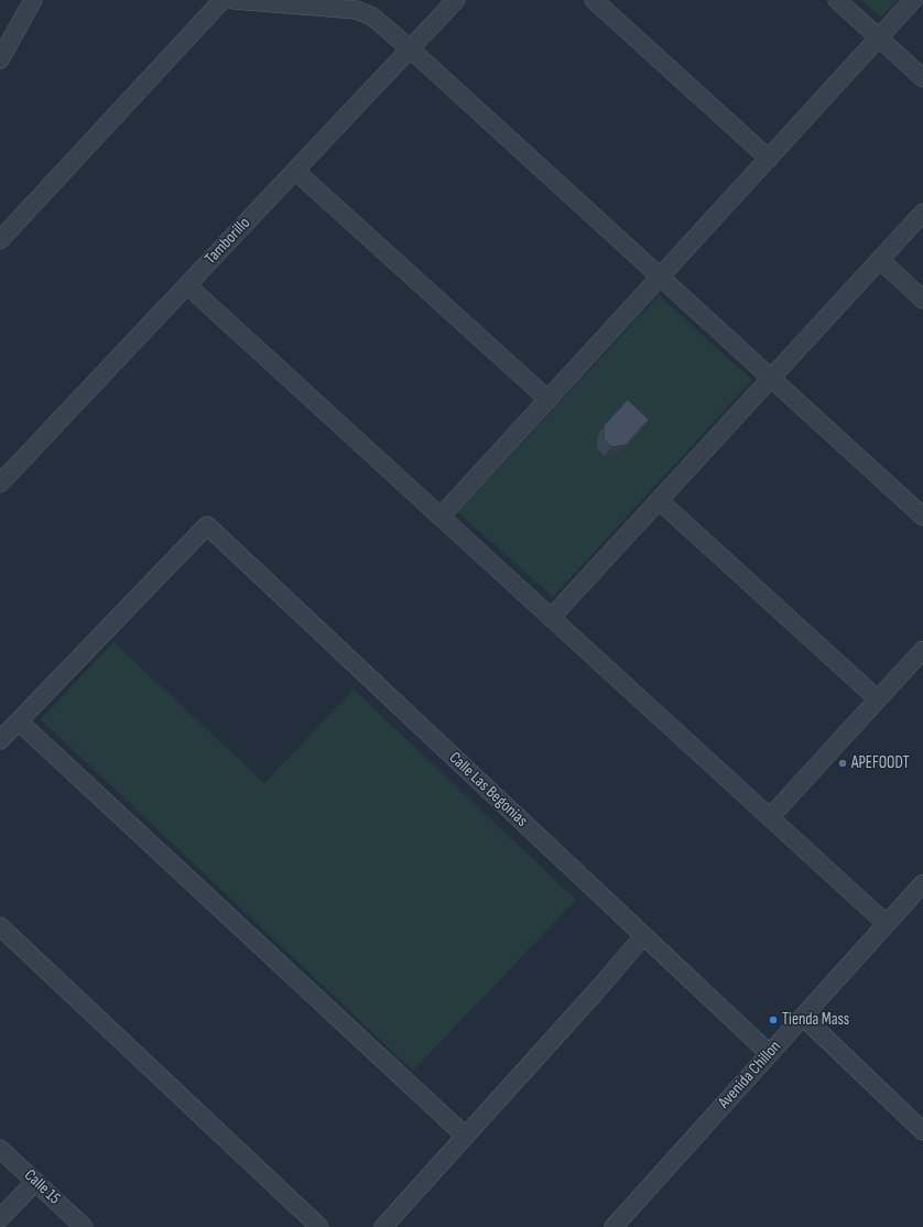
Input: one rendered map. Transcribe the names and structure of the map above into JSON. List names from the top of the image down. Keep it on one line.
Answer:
{"streets":{"street":["Tamborillo","Calle Las Begonias","Avenida Chillon","Calle 15"]},"crossings":[["Calle Las Begonias","Avenida Chillon"]],"places":["APEFOODT","Tienda Mass"]}
